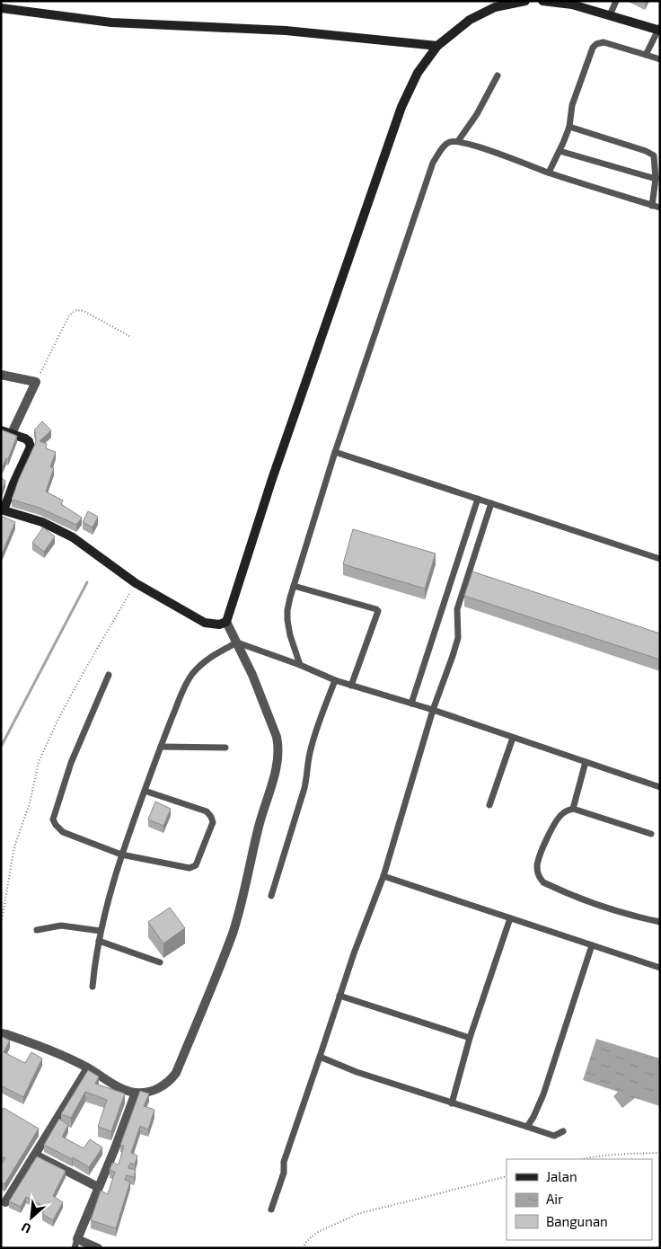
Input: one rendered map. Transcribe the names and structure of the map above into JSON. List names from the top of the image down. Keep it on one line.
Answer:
{"legend":["Jalan","Air","Bangunan"],"north":"bottom left"}
